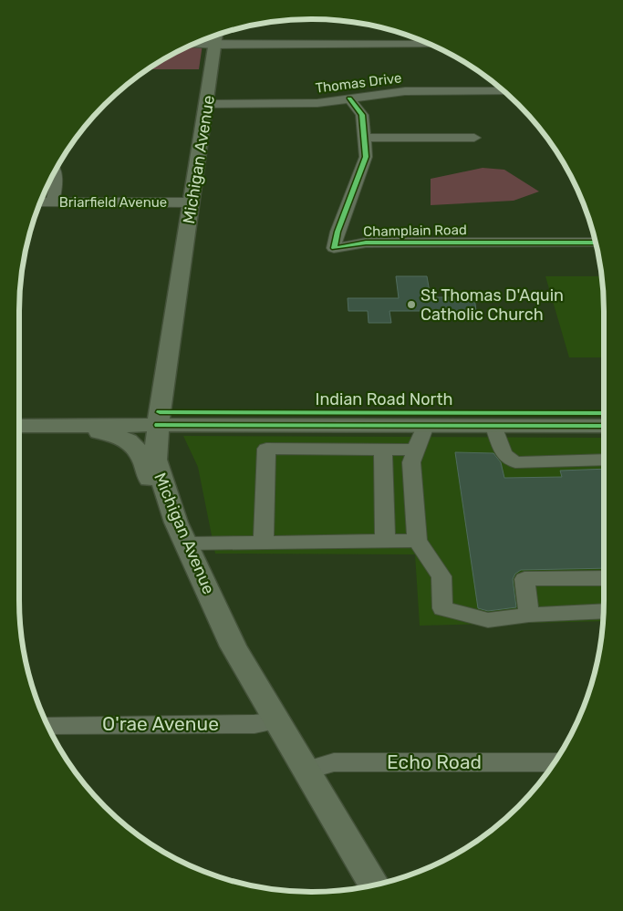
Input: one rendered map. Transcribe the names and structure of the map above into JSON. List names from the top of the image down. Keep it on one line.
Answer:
{"streets":{"main road":["Michigan Avenue","Indian Road North"],"street":["Thomas Drive","Briarfield Avenue","Champlain Road","O'rae Avenue","Echo Road"]},"crossings":[["Thomas Drive","Michigan Avenue"],["Thomas Drive","Champlain Road"],["Michigan Avenue","Briarfield Avenue"],["Michigan Avenue","Indian Road North"],["Michigan Avenue","O'rae Avenue"],["Michigan Avenue","Echo Road"]],"places":["St Thomas D'Aquin Catholic Church"]}
